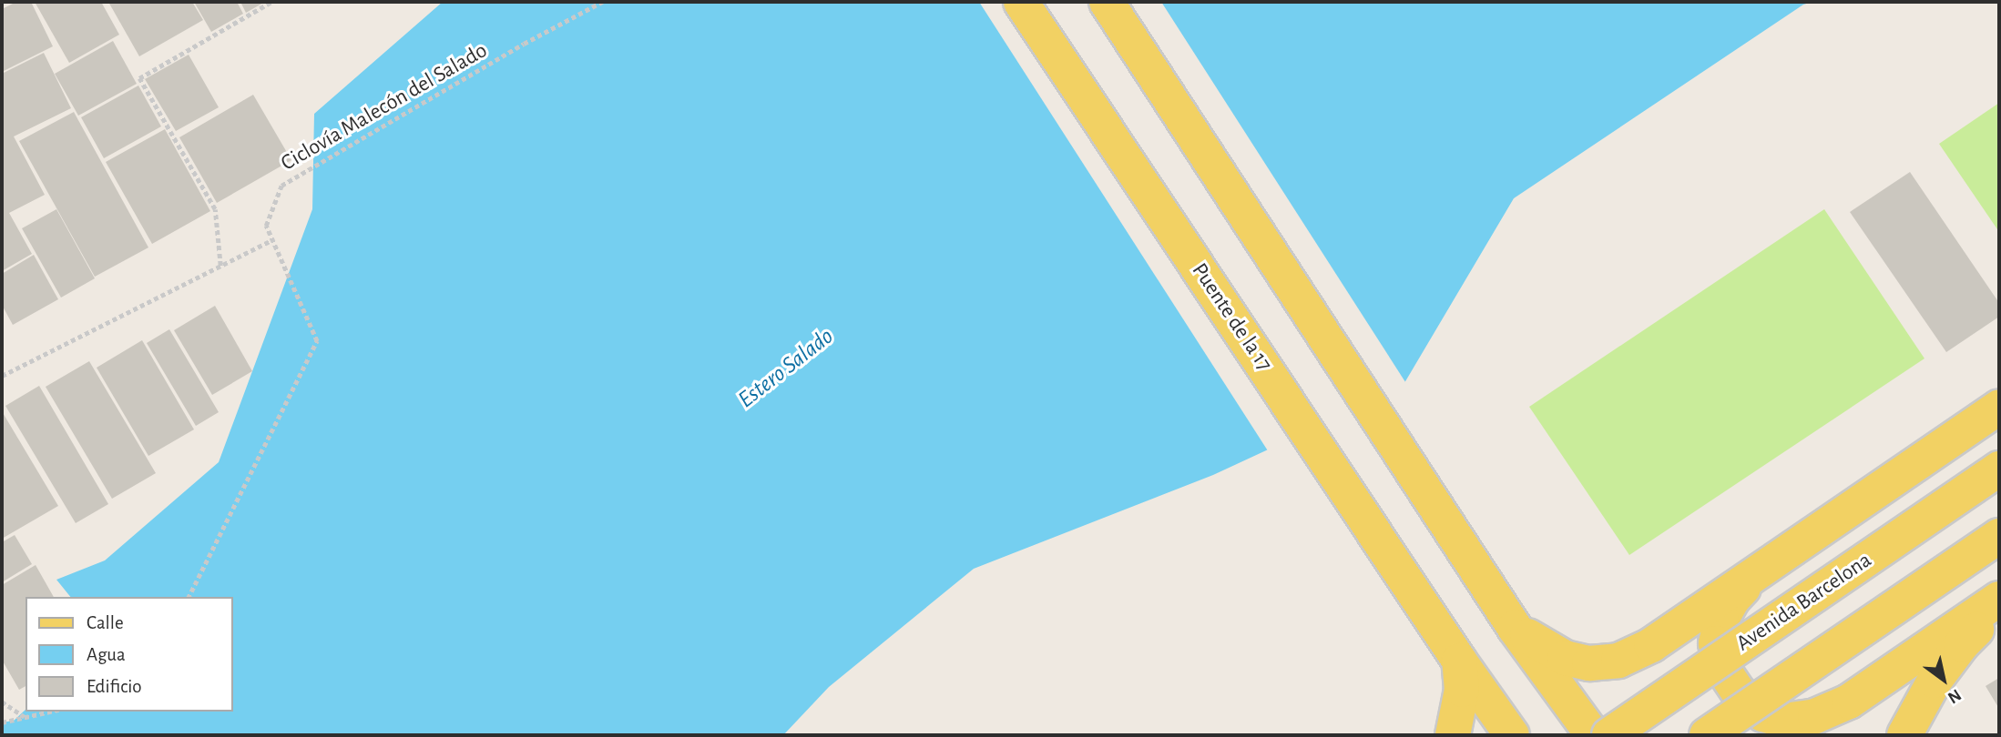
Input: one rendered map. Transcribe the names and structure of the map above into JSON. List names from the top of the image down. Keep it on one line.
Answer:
{"streets":{"main road":["Puente de la 17","Avenida Barcelona"],"path":["Ciclovía Malecón del Salado"]},"water":["Estero Salado"],"legend":["Calle","Agua","Edificio"],"north":"bottom right"}
